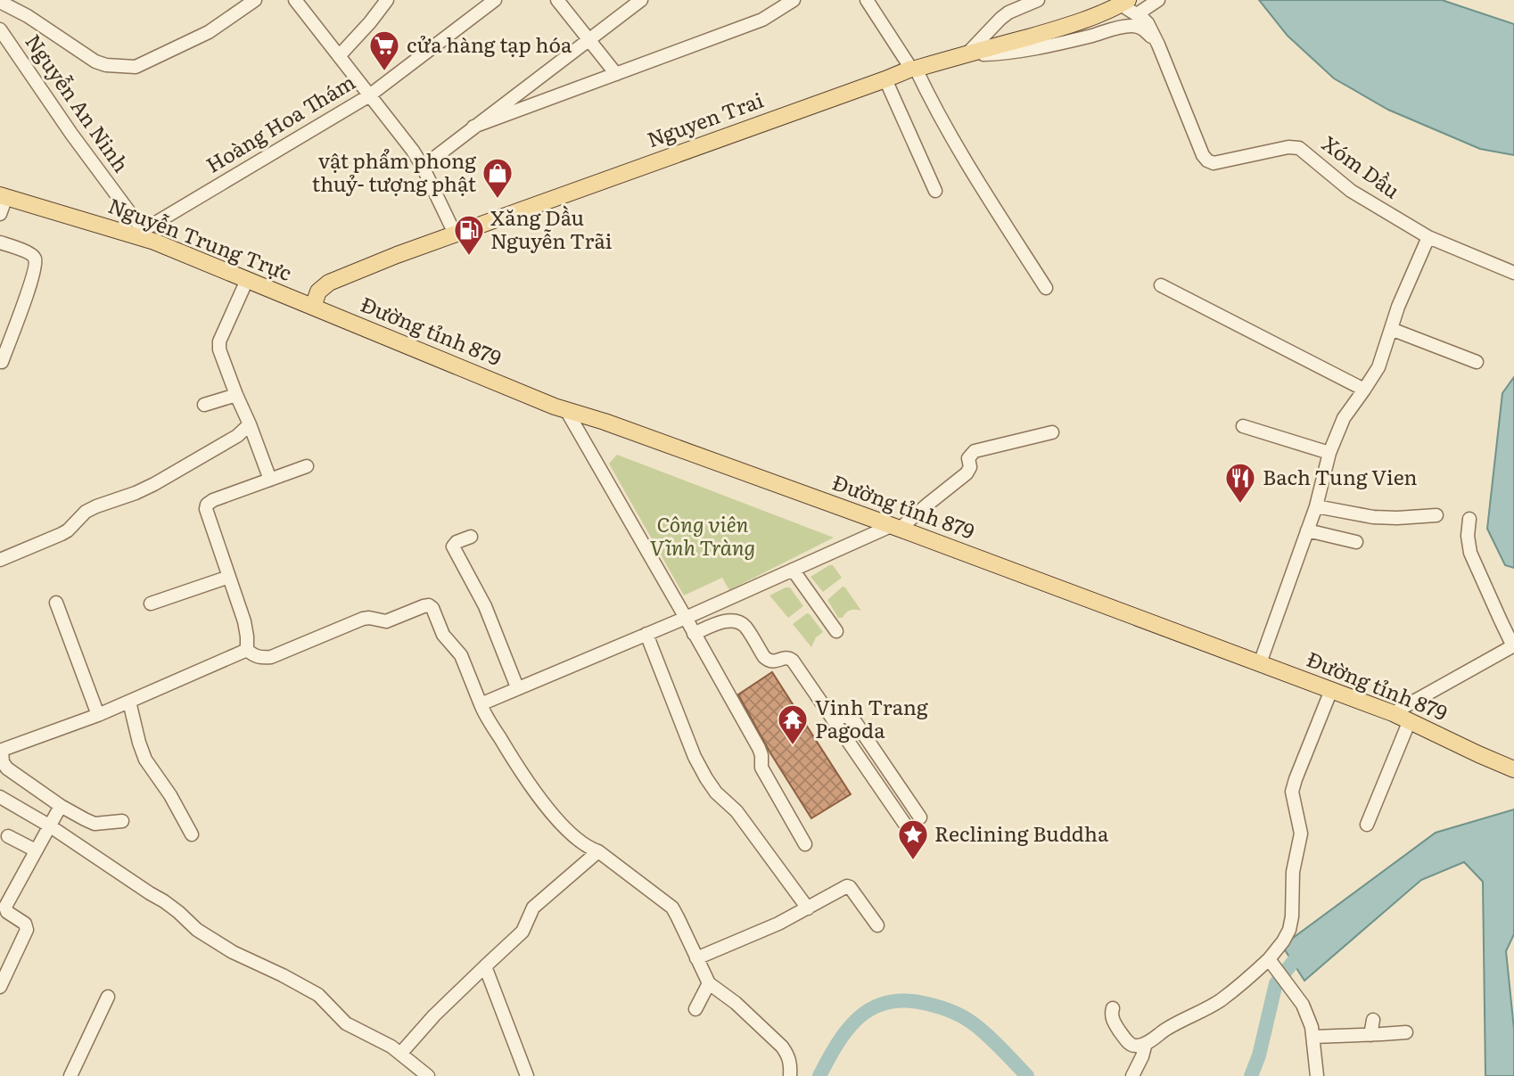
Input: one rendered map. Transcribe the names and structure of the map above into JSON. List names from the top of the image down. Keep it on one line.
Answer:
{"streets":{"main road":["Nguyen Trai","Nguyễn Trung Trực","Đường tỉnh 879"],"street":["Nguyễn An Ninh","Hoàng Hoa Thám","Xóm Dầu"]},"crossings":[["Nguyễn An Ninh","Hoàng Hoa Thám"],["Nguyễn An Ninh","Nguyễn Trung Trực"],["Nguyen Trai","Xóm Dầu"],["Nguyen Trai","Nguyễn Trung Trực"],["Nguyen Trai","Đường tỉnh 879"],["Hoàng Hoa Thám","Nguyễn Trung Trực"],["Nguyễn Trung Trực","Đường tỉnh 879"]],"parks":["Công viên Vĩnh Tràng"],"places":{"supermarket":["cửa hàng tạp hóa"],"shop":["vật phẩm phong thuỷ- tượng phật"],"fuel station":["Xăng Dầu Nguyễn Trãi"],"restaurant":["Bach Tung Vien"],"temple":["Vinh Trang Pagoda"],"place":["Reclining Buddha"]}}
